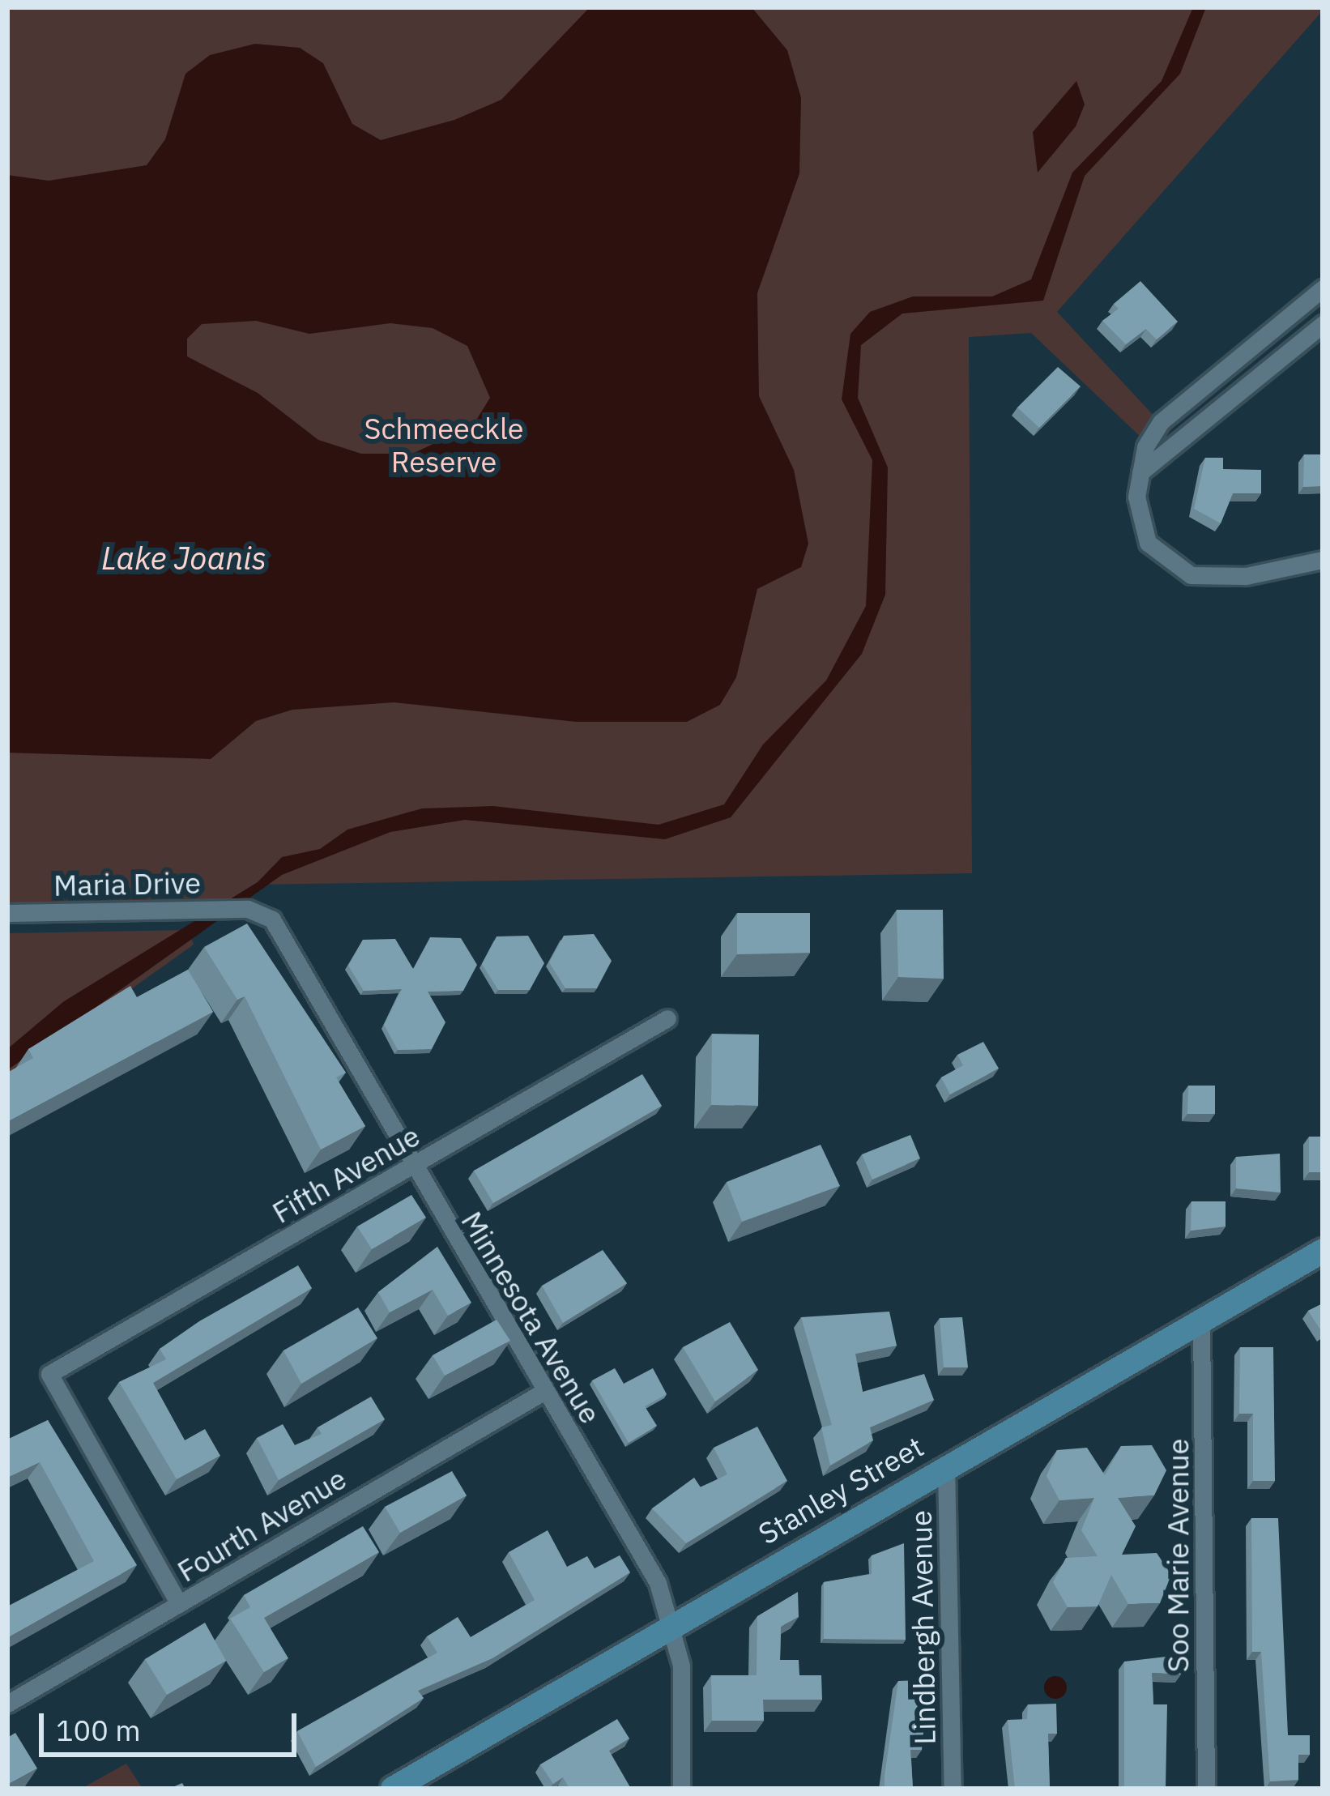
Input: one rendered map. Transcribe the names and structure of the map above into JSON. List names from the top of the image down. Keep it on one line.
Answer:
{"streets":{"street":["Maria Drive","Fifth Avenue","Minnesota Avenue","Stanley Street","Fourth Avenue","Soo Marie Avenue","Lindbergh Avenue"]},"crossings":[["Maria Drive","Minnesota Avenue"],["Fifth Avenue","Minnesota Avenue"],["Fifth Avenue","Fourth Avenue"],["Minnesota Avenue","Stanley Street"],["Minnesota Avenue","Fourth Avenue"],["Stanley Street","Soo Marie Avenue"],["Stanley Street","Lindbergh Avenue"]],"water":["Lake Joanis"],"parks":["Schmeeckle Reserve"],"scale_bar":"100 m"}
